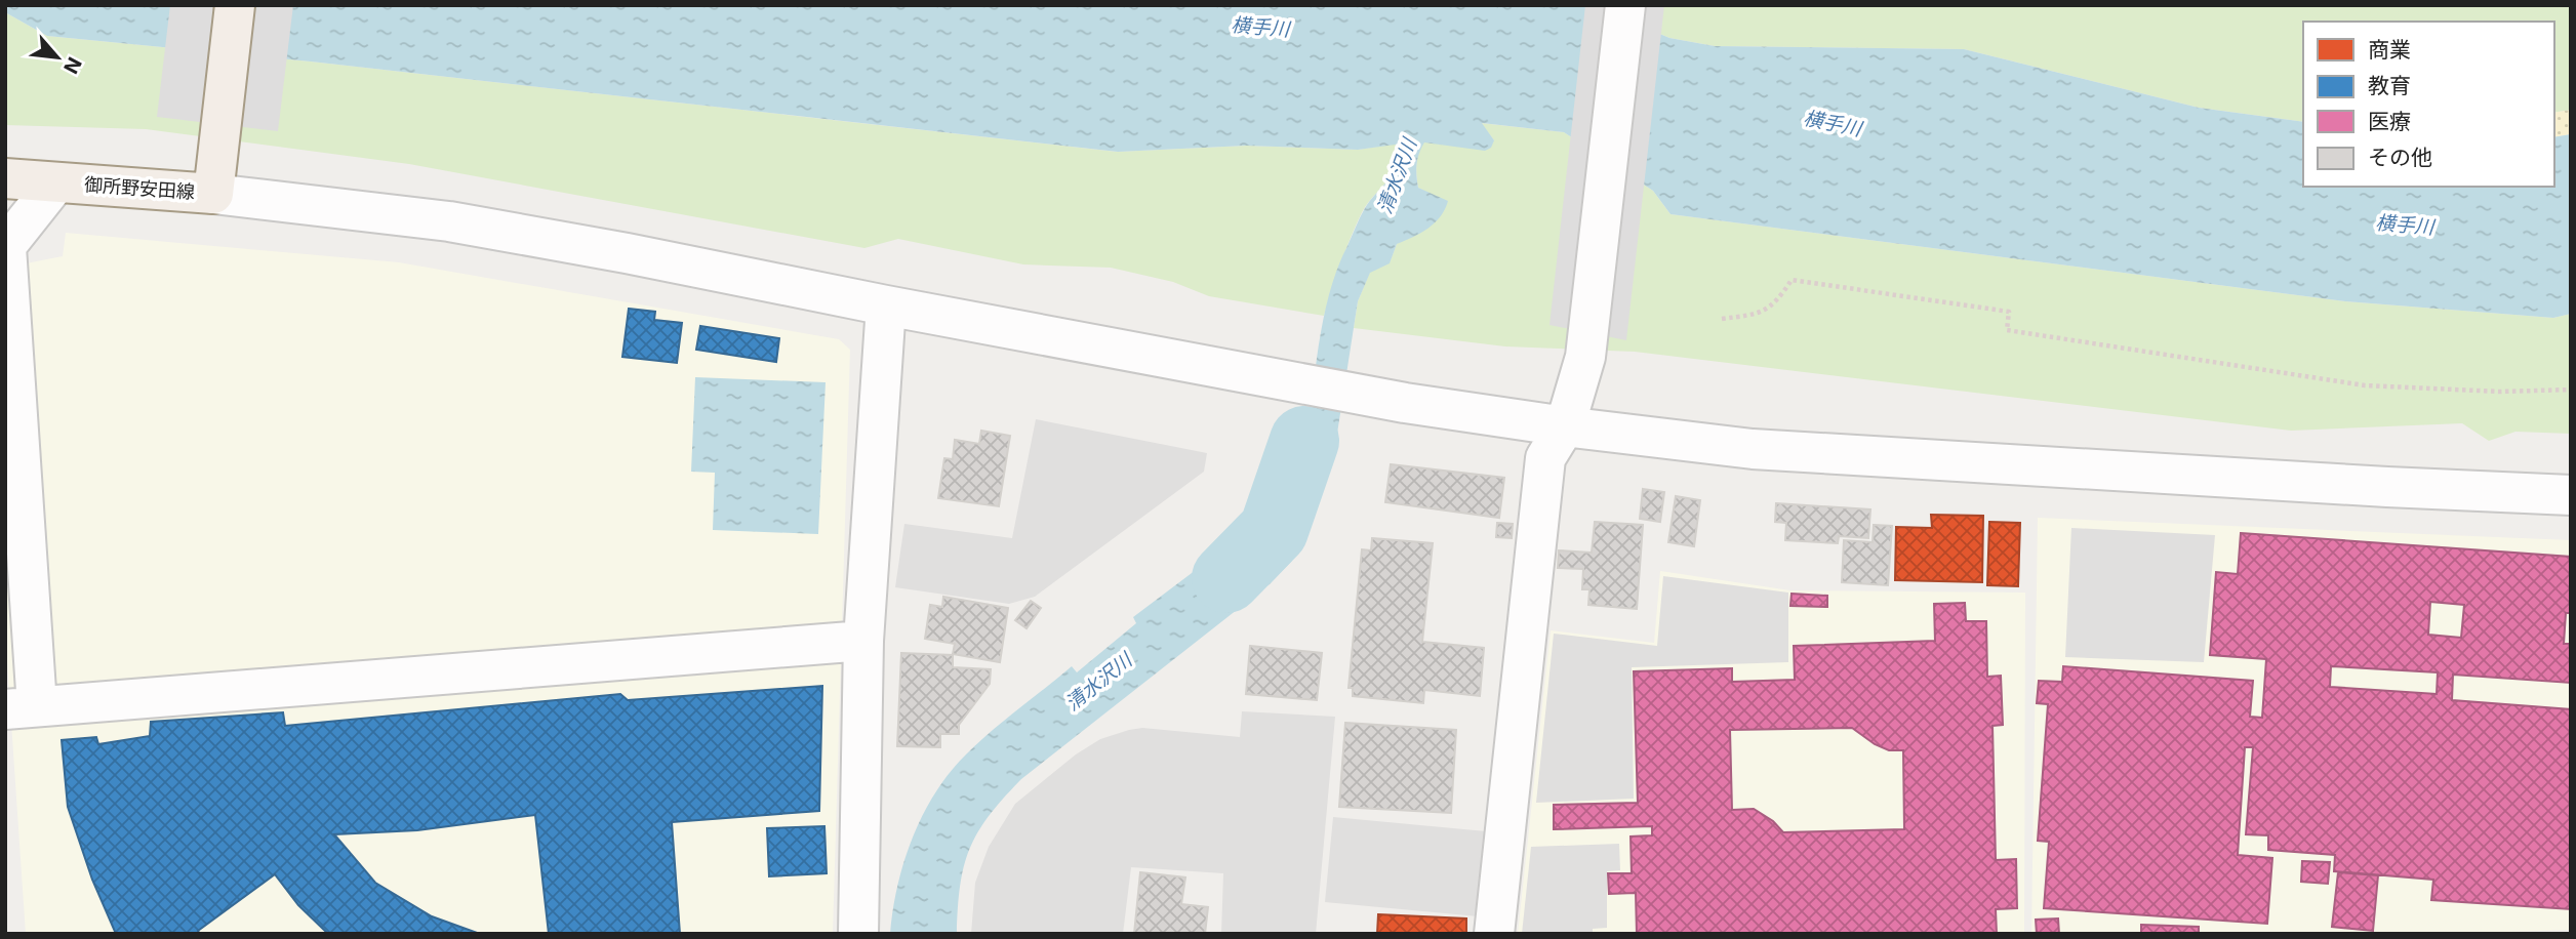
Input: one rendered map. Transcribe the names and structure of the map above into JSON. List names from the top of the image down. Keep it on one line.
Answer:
{"streets":{"main road":["御所野安田線"]},"water":["横手川","清水沢川"],"legend":["商業","教育","医療","その他"],"north":"bottom right"}
